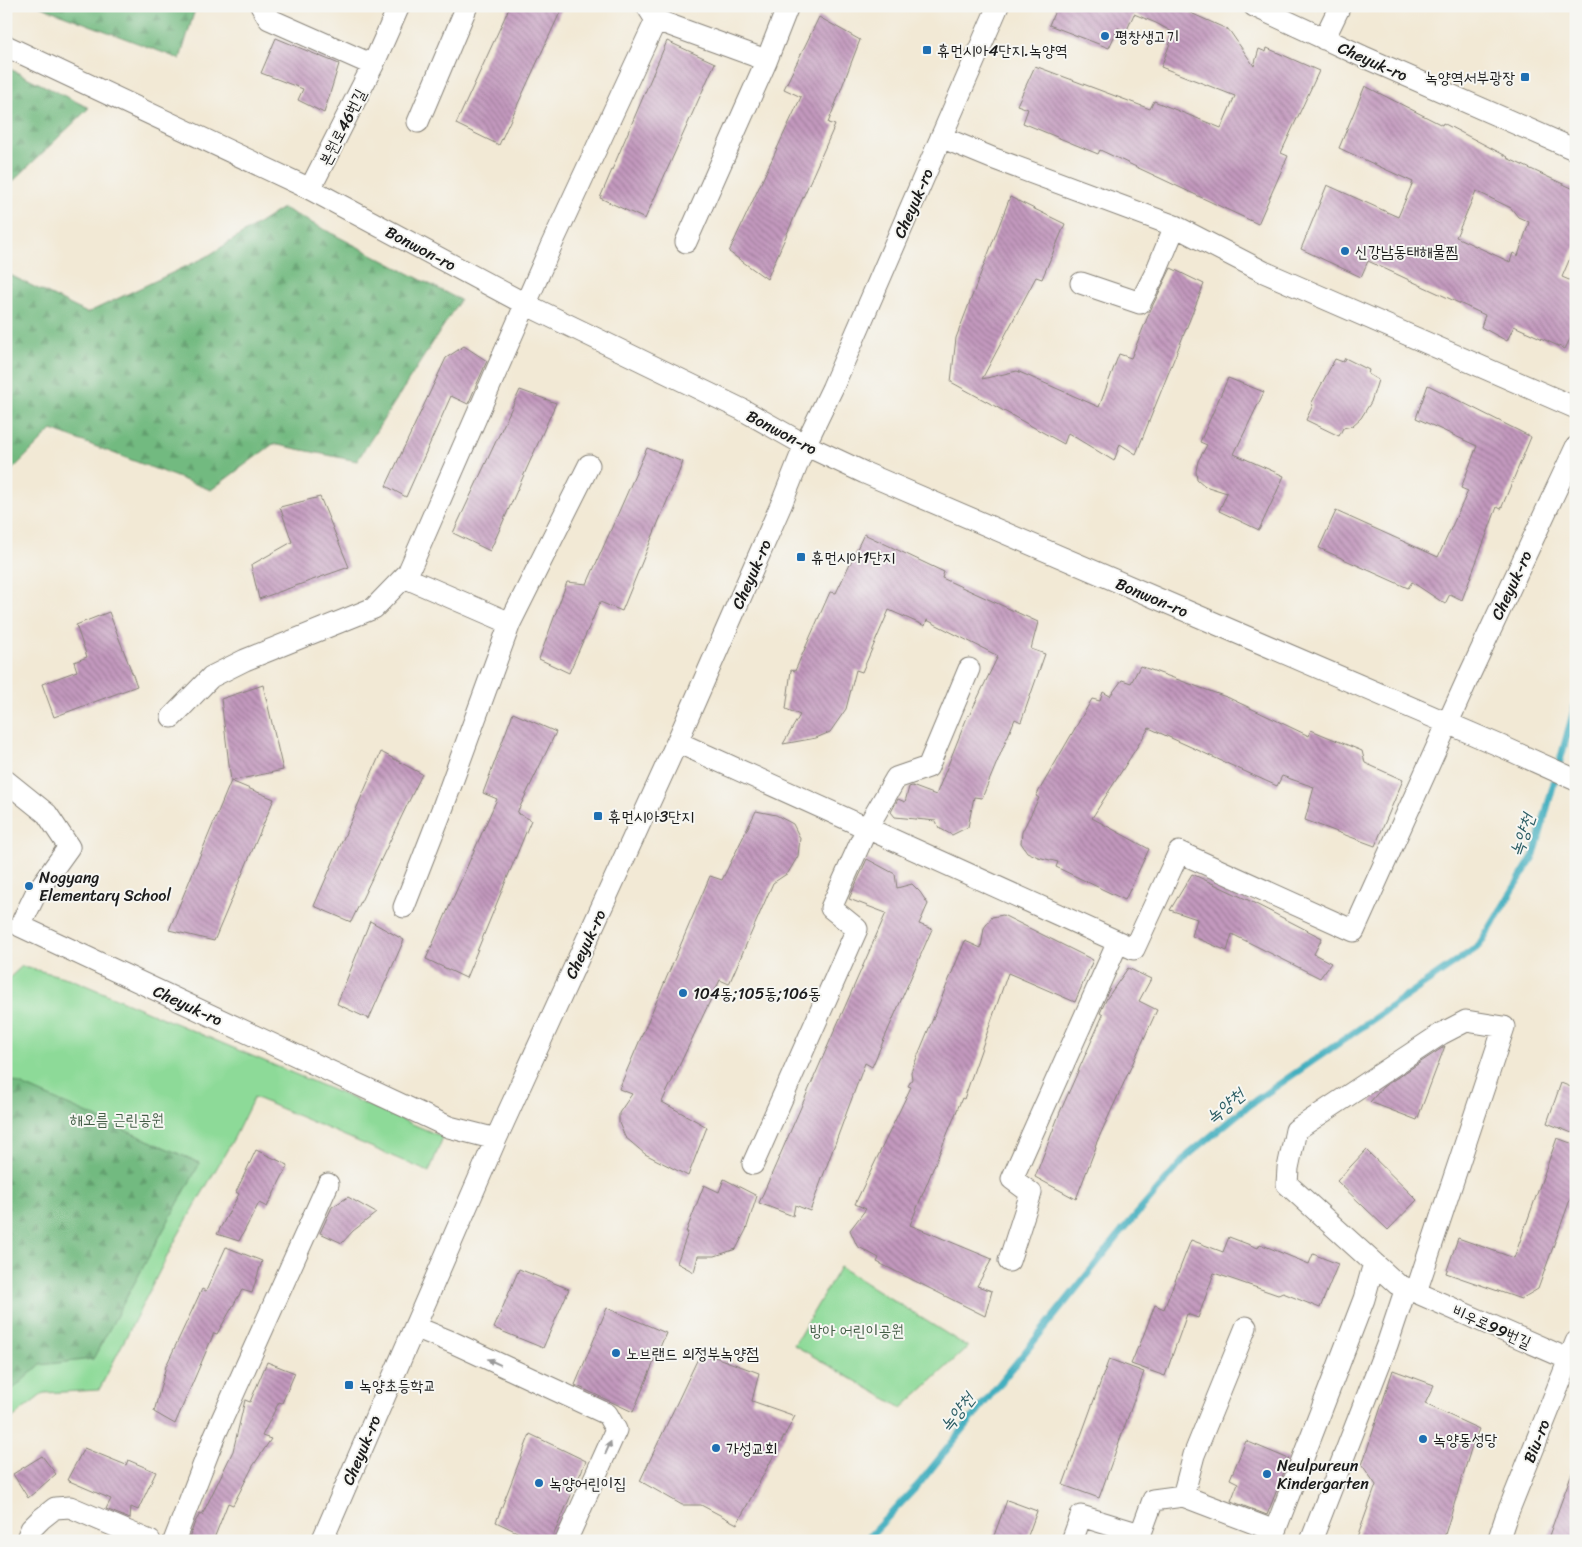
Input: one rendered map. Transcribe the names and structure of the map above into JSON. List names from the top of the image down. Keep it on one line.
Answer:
{"streets":{"street":["Cheyuk-ro","본원로46번길","Bonwon-ro","비우로99번길","Biu-ro"]},"crossings":[["Cheyuk-ro","Bonwon-ro"],["본원로46번길","Bonwon-ro"],["비우로99번길","Biu-ro"]],"water":["녹양천"],"parks":["해오름 근린공원","방아 어린이공원"],"places":{"other":["평창생고기","신강남동태해물찜","Nogyang Elementary School","104동;105동;106동","노브랜드 의정부녹양점","녹양동성당","가성교회","Neulpureun Kindergarten","녹양어린이집"],"transit":["휴먼시아4단지.녹양역","녹양역서부광장","휴먼시아1단지","휴먼시아3단지","녹양초등학교"]}}
